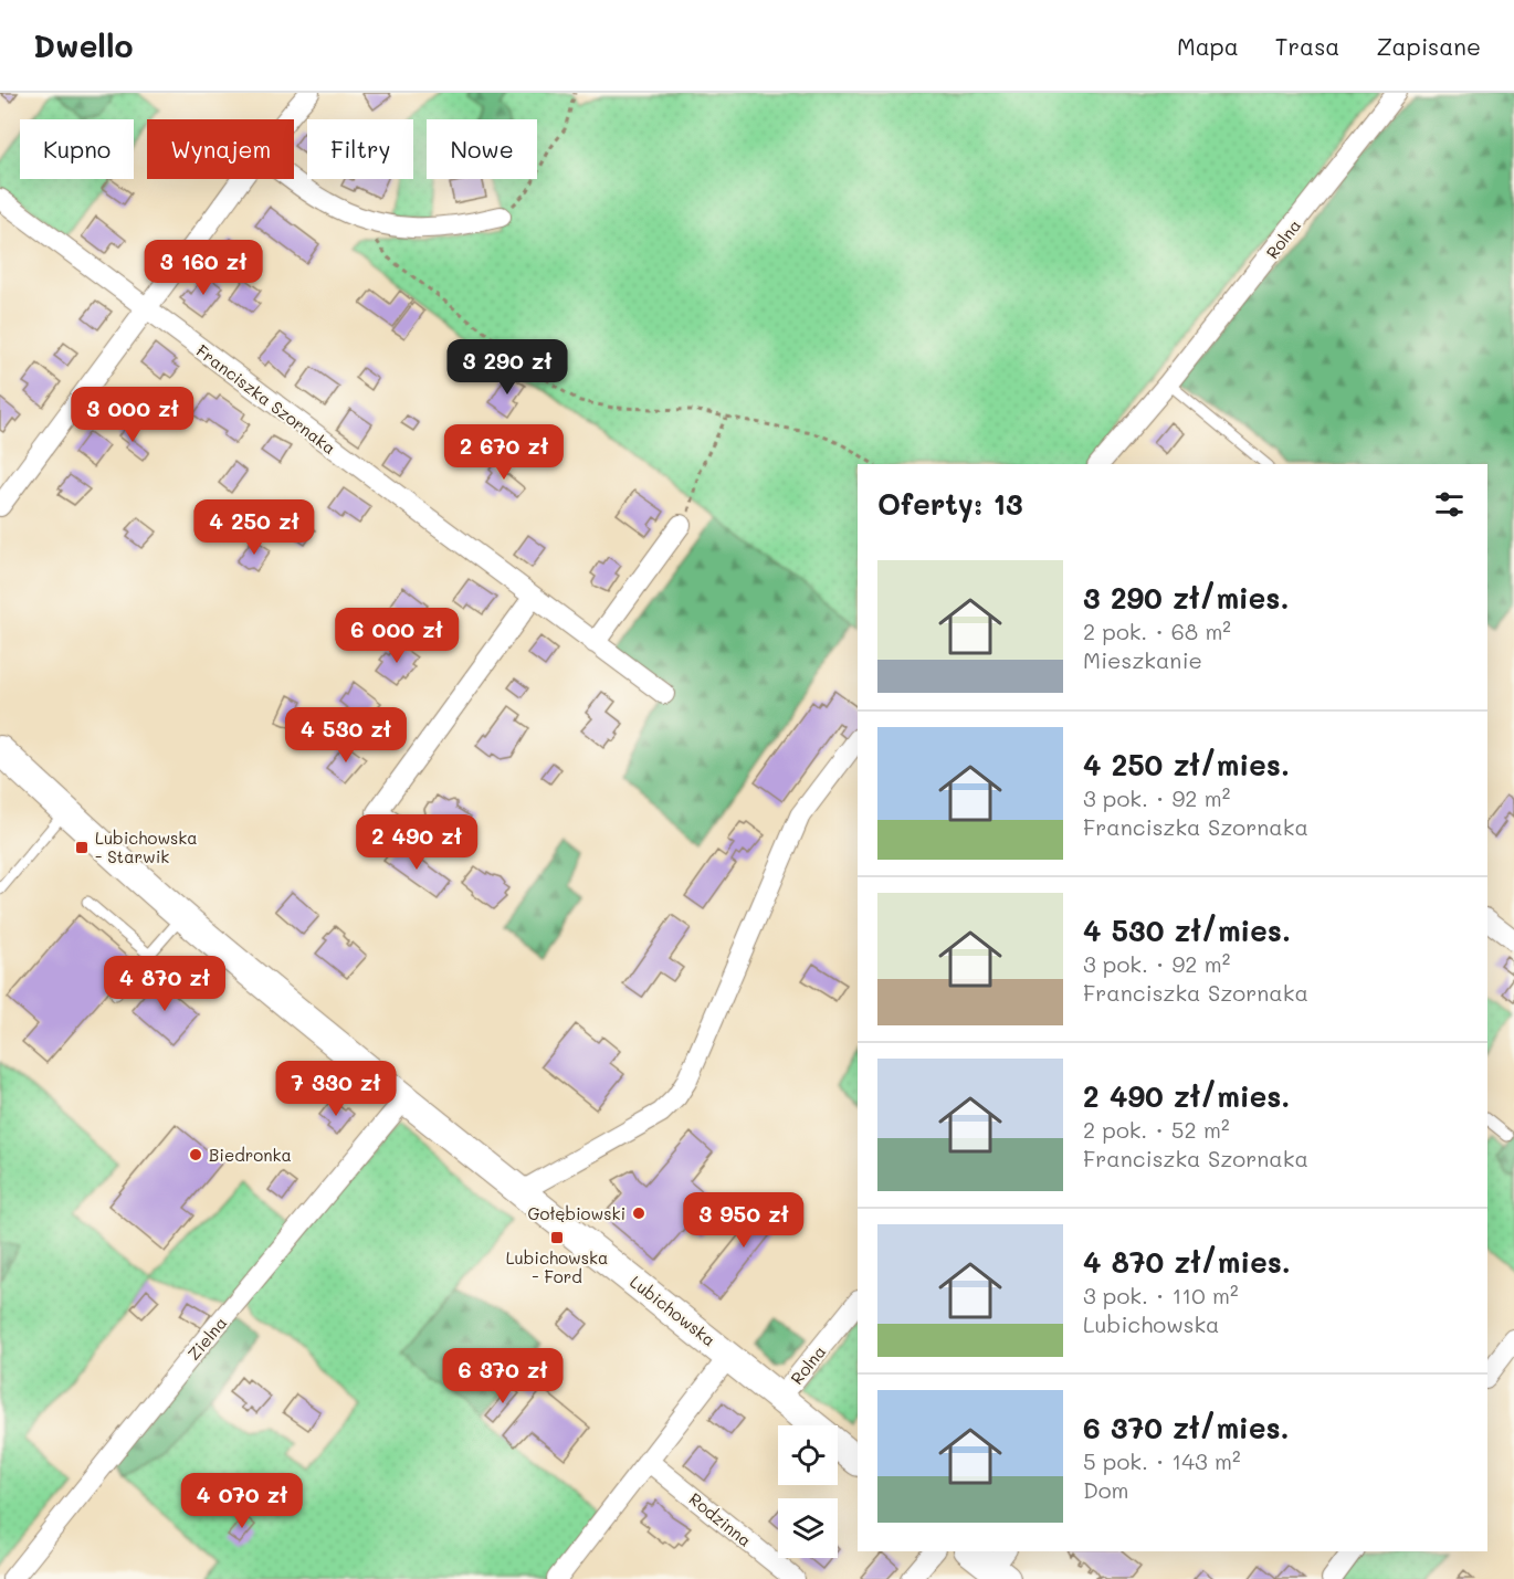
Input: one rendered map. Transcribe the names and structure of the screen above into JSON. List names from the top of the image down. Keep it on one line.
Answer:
{"streets":{"street":["Rolna","Franciszka Szornaka","Lubichowska","Zielna","Rodzinna"]},"crossings":[["Rolna","Lubichowska"],["Lubichowska","Zielna"]],"places":{"transit":["Lubichowska - Starwik","Lubichowska - Ford"],"other":["Biedronka","Gołębiowski"]},"page":{"header":"Dwello","nav":["Mapa","Trasa","Zapisane"],"chip":["Kupno","Wynajem","Filtry","Nowe"],"price":["3 160 zł","3 290 zł","3 000 zł","2 670 zł","4 250 zł","6 000 zł","4 530 zł","2 490 zł","4 870 zł","7 330 zł","3 950 zł","6 370 zł","4 070 zł"],"heading":"Oferty: 13","list":[{"name":"3 290 zł/mies.","note":"2 pok. · 68 m² · Mieszkanie"},{"name":"4 250 zł/mies.","note":"3 pok. · 92 m² · Franciszka Szornaka"},{"name":"4 530 zł/mies.","note":"3 pok. · 92 m² · Franciszka Szornaka"},{"name":"2 490 zł/mies.","note":"2 pok. · 52 m² · Franciszka Szornaka"},{"name":"4 870 zł/mies.","note":"3 pok. · 110 m² · Lubichowska"},{"name":"6 370 zł/mies.","note":"5 pok. · 143 m² · Dom"}]}}
